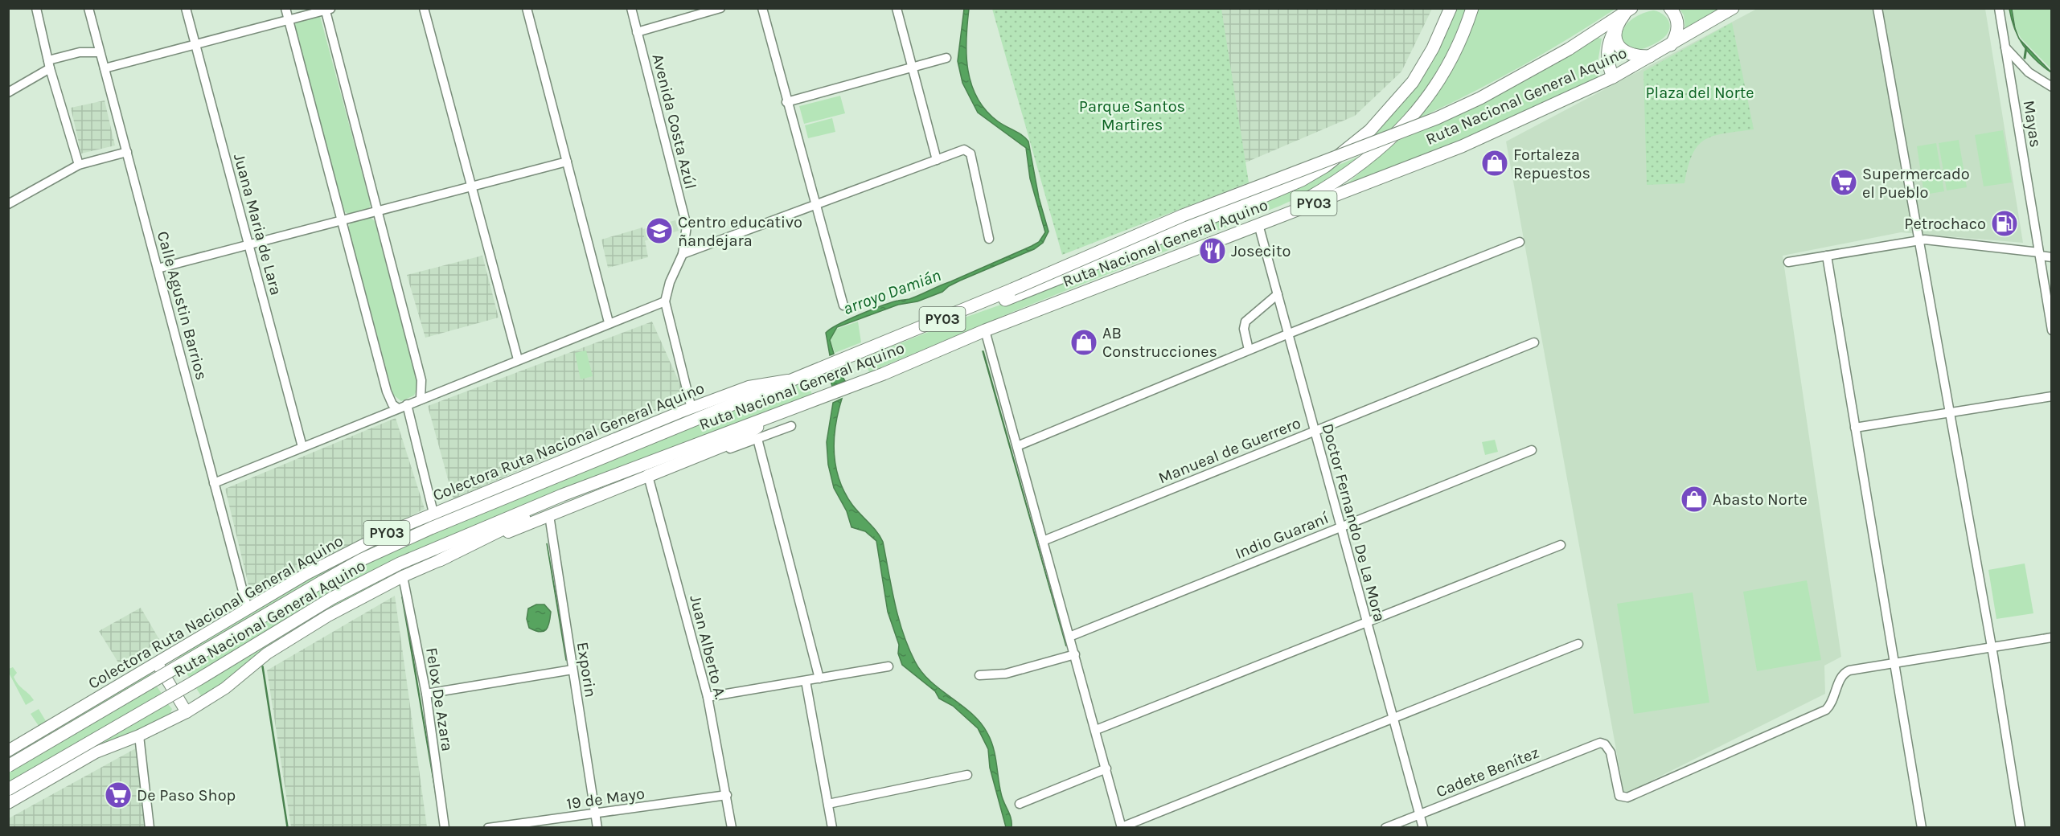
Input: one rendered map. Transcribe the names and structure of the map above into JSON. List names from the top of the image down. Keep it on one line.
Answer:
{"streets":{"highway":["Ruta Nacional General Aquino","PY03"],"main road":["Colectora Ruta Nacional General Aquino"],"street":["Avenida Costa Azúl","Mayas","Juana Maria de Lara","Calle Agustin Barrios","Manueal de Guerrero","Doctor Fernando De La Mora","Indio Guaraní","Juan Alberto A.","Exporin","Felox De Azara","Cadete Benítez","19 de Mayo"]},"crossings":[["Ruta Nacional General Aquino","PY03"],["Ruta Nacional General Aquino","Colectora Ruta Nacional General Aquino"],["Ruta Nacional General Aquino","Doctor Fernando De La Mora"],["Avenida Costa Azúl","Colectora Ruta Nacional General Aquino"],["PY03","Doctor Fernando De La Mora"],["PY03","Juan Alberto A."],["PY03","Exporin"],["PY03","Felox De Azara"],["Calle Agustin Barrios","Colectora Ruta Nacional General Aquino"],["Manueal de Guerrero","Doctor Fernando De La Mora"],["Doctor Fernando De La Mora","Indio Guaraní"],["Doctor Fernando De La Mora","Cadete Benítez"],["Juan Alberto A.","19 de Mayo"],["Exporin","19 de Mayo"]],"water":["arroyo Damián"],"parks":["Plaza del Norte","Parque Santos Martires"],"places":{"shop":["Fortaleza Repuestos","AB Construcciones","Abasto Norte"],"supermarket":["Supermercado el Pueblo","De Paso Shop"],"fuel station":["Petrochaco"],"school or university":["Centro educativo ñandejara"],"restaurant":["Josecito"]}}
